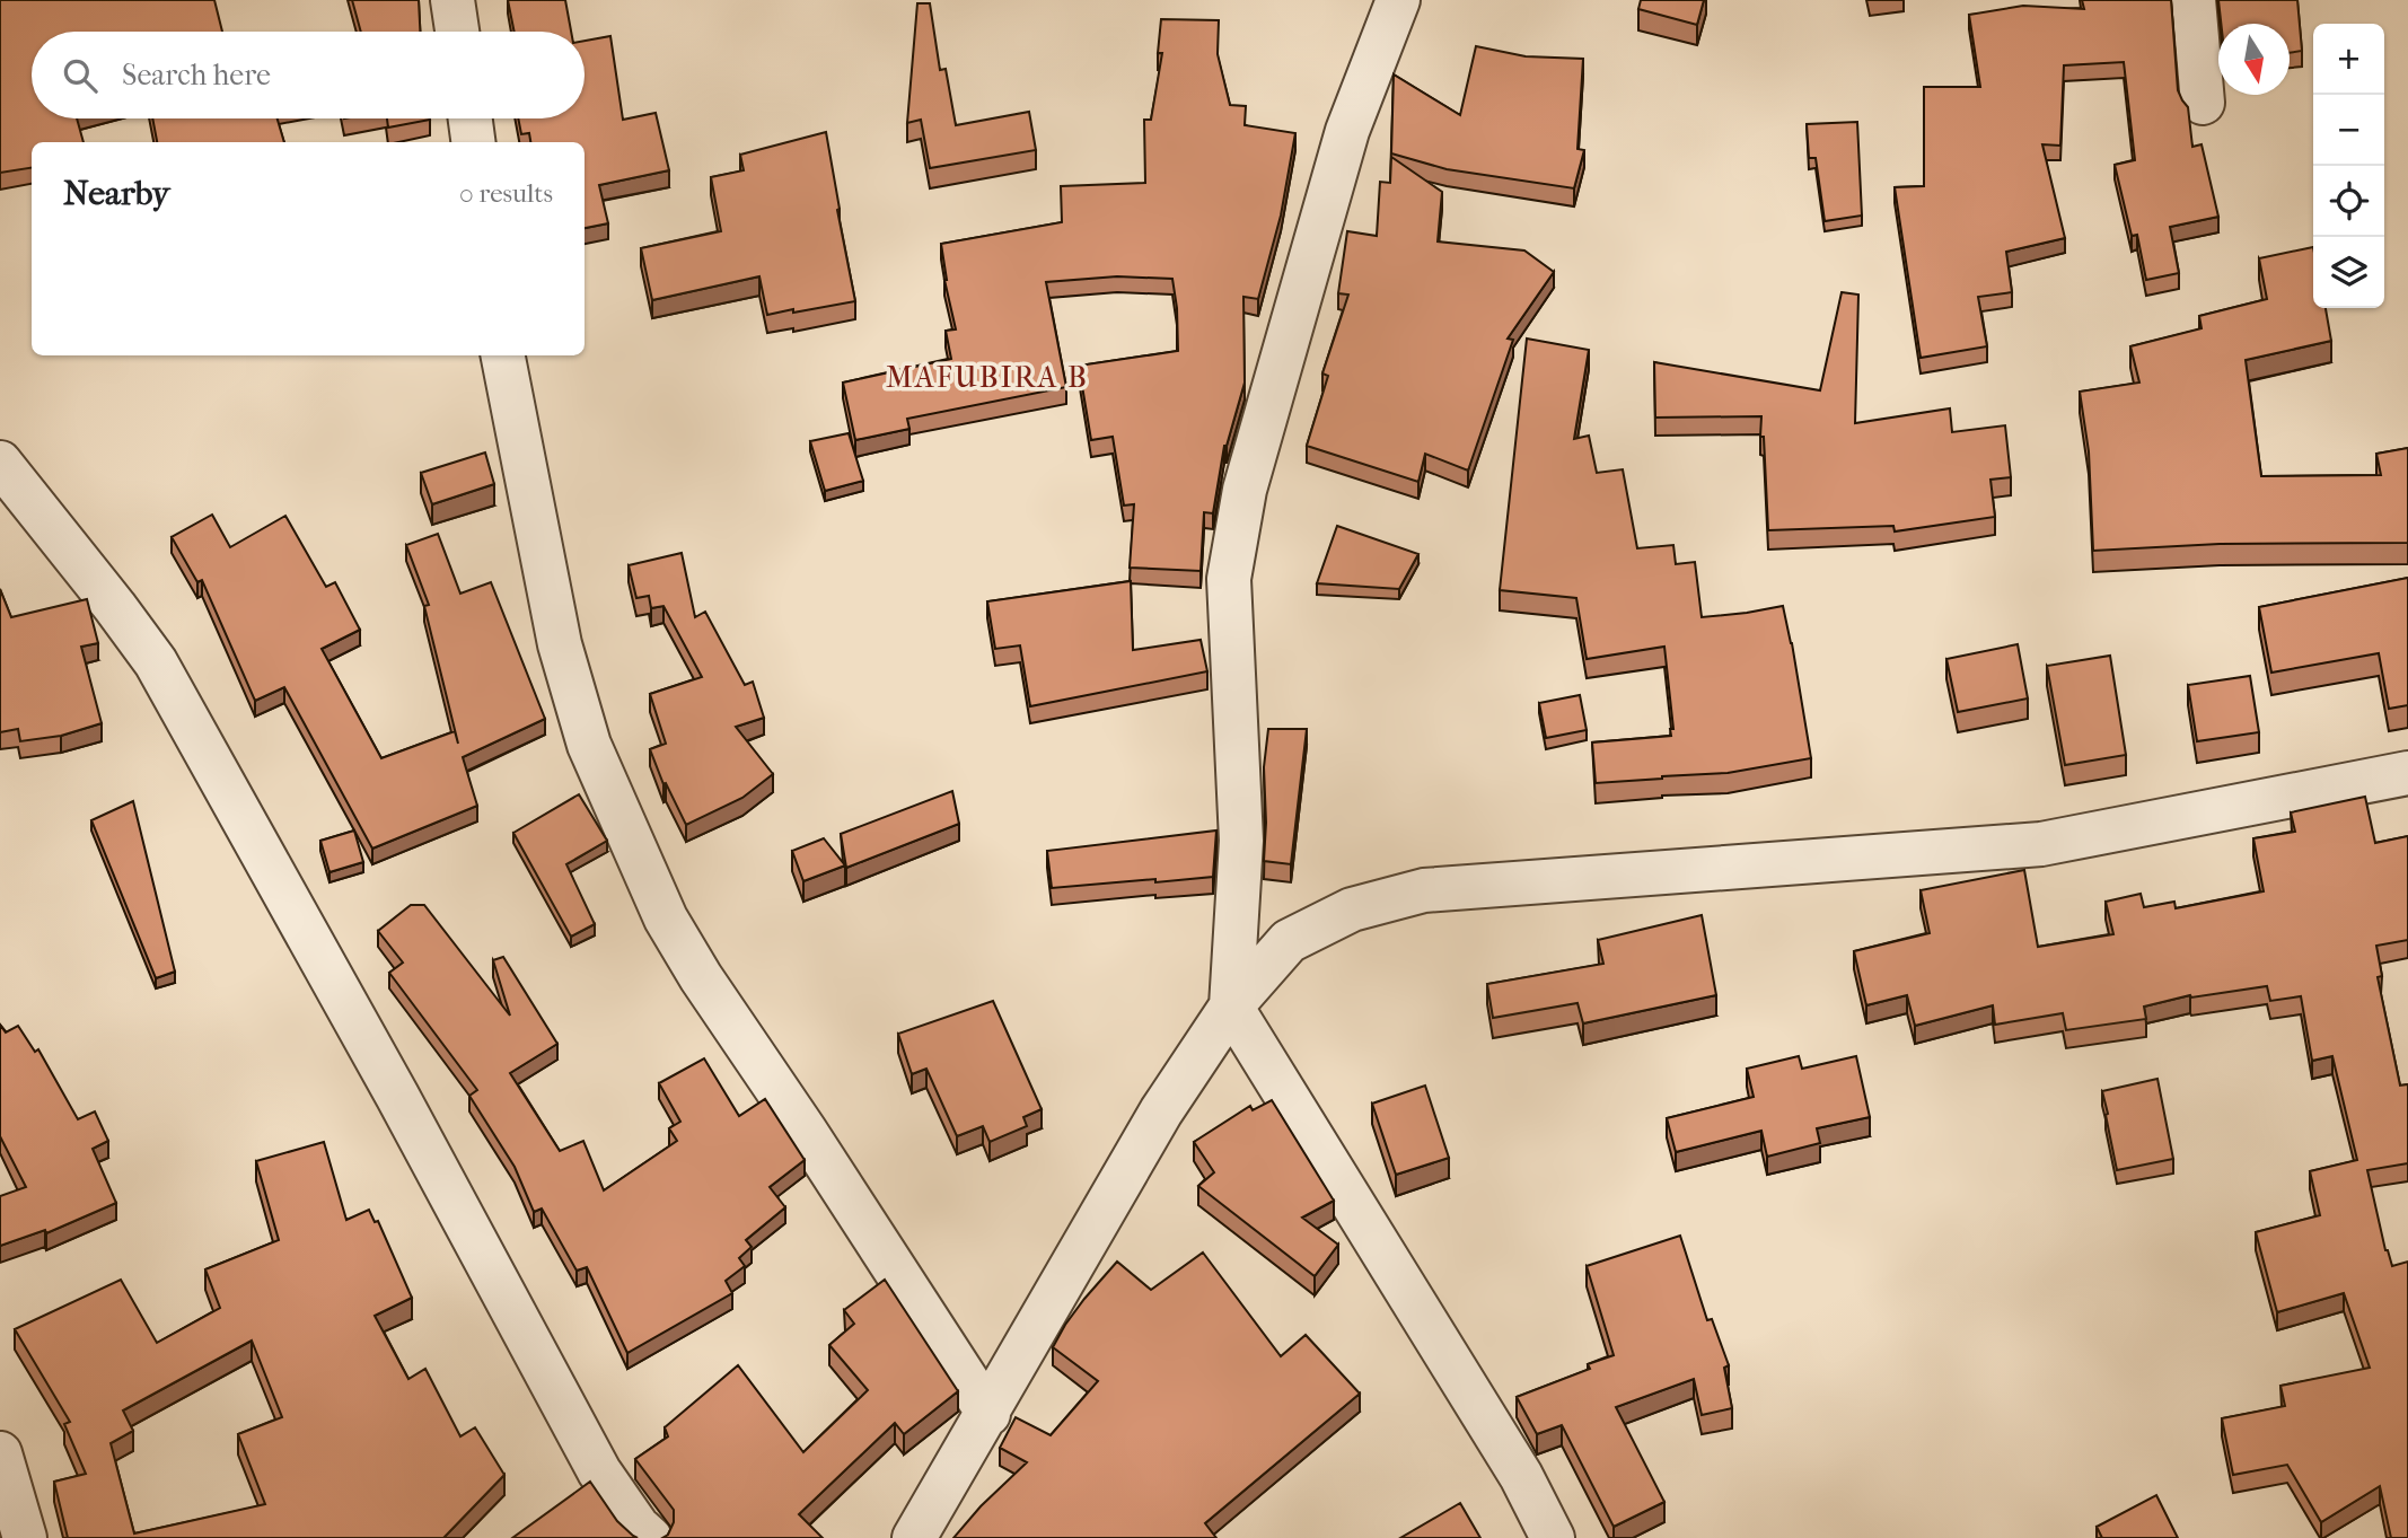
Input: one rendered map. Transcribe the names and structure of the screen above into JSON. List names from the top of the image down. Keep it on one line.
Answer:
{"districts":["MAFUBIRA B"],"north":"bottom","page":{"map_buttons":["+","−"],"search":"Search here","heading":["Nearby","0 results"]}}
